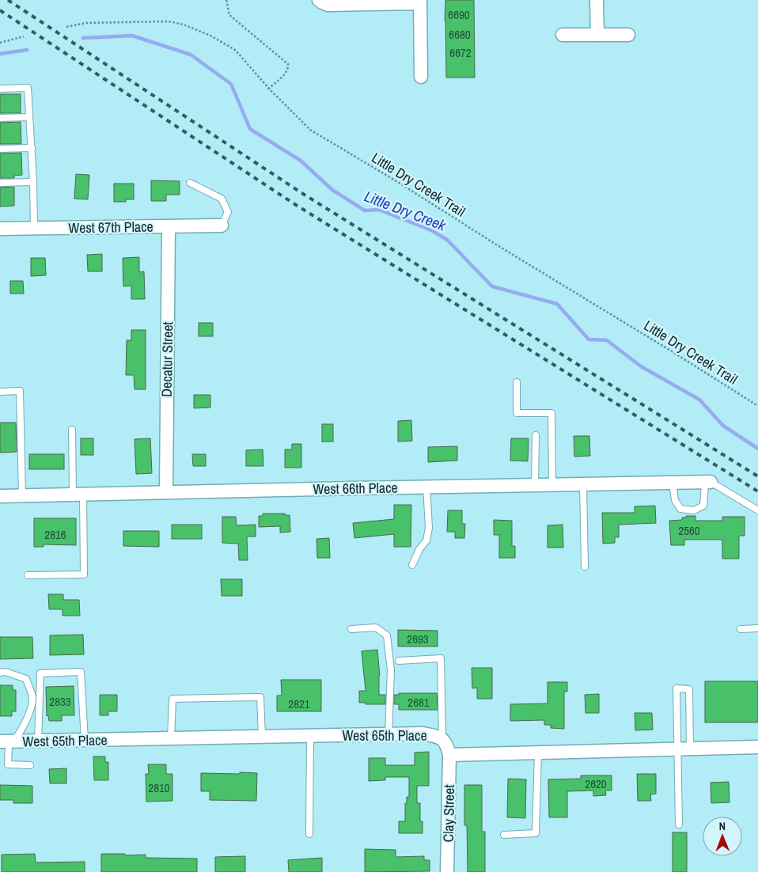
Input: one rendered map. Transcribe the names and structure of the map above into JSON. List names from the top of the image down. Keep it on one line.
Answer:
{"streets":{"street":["West 67th Place","Decatur Street","West 66th Place","West 65th Place","Clay Street"],"path":["Little Dry Creek Trail"]},"crossings":[["West 67th Place","Decatur Street"],["Decatur Street","West 66th Place"],["West 65th Place","Clay Street"]],"water":["Little Dry Creek"],"house_numbers":["6690","6680","6672","2560","2816","2693","2833","2681","2821","2620","2810"],"north":"top"}
